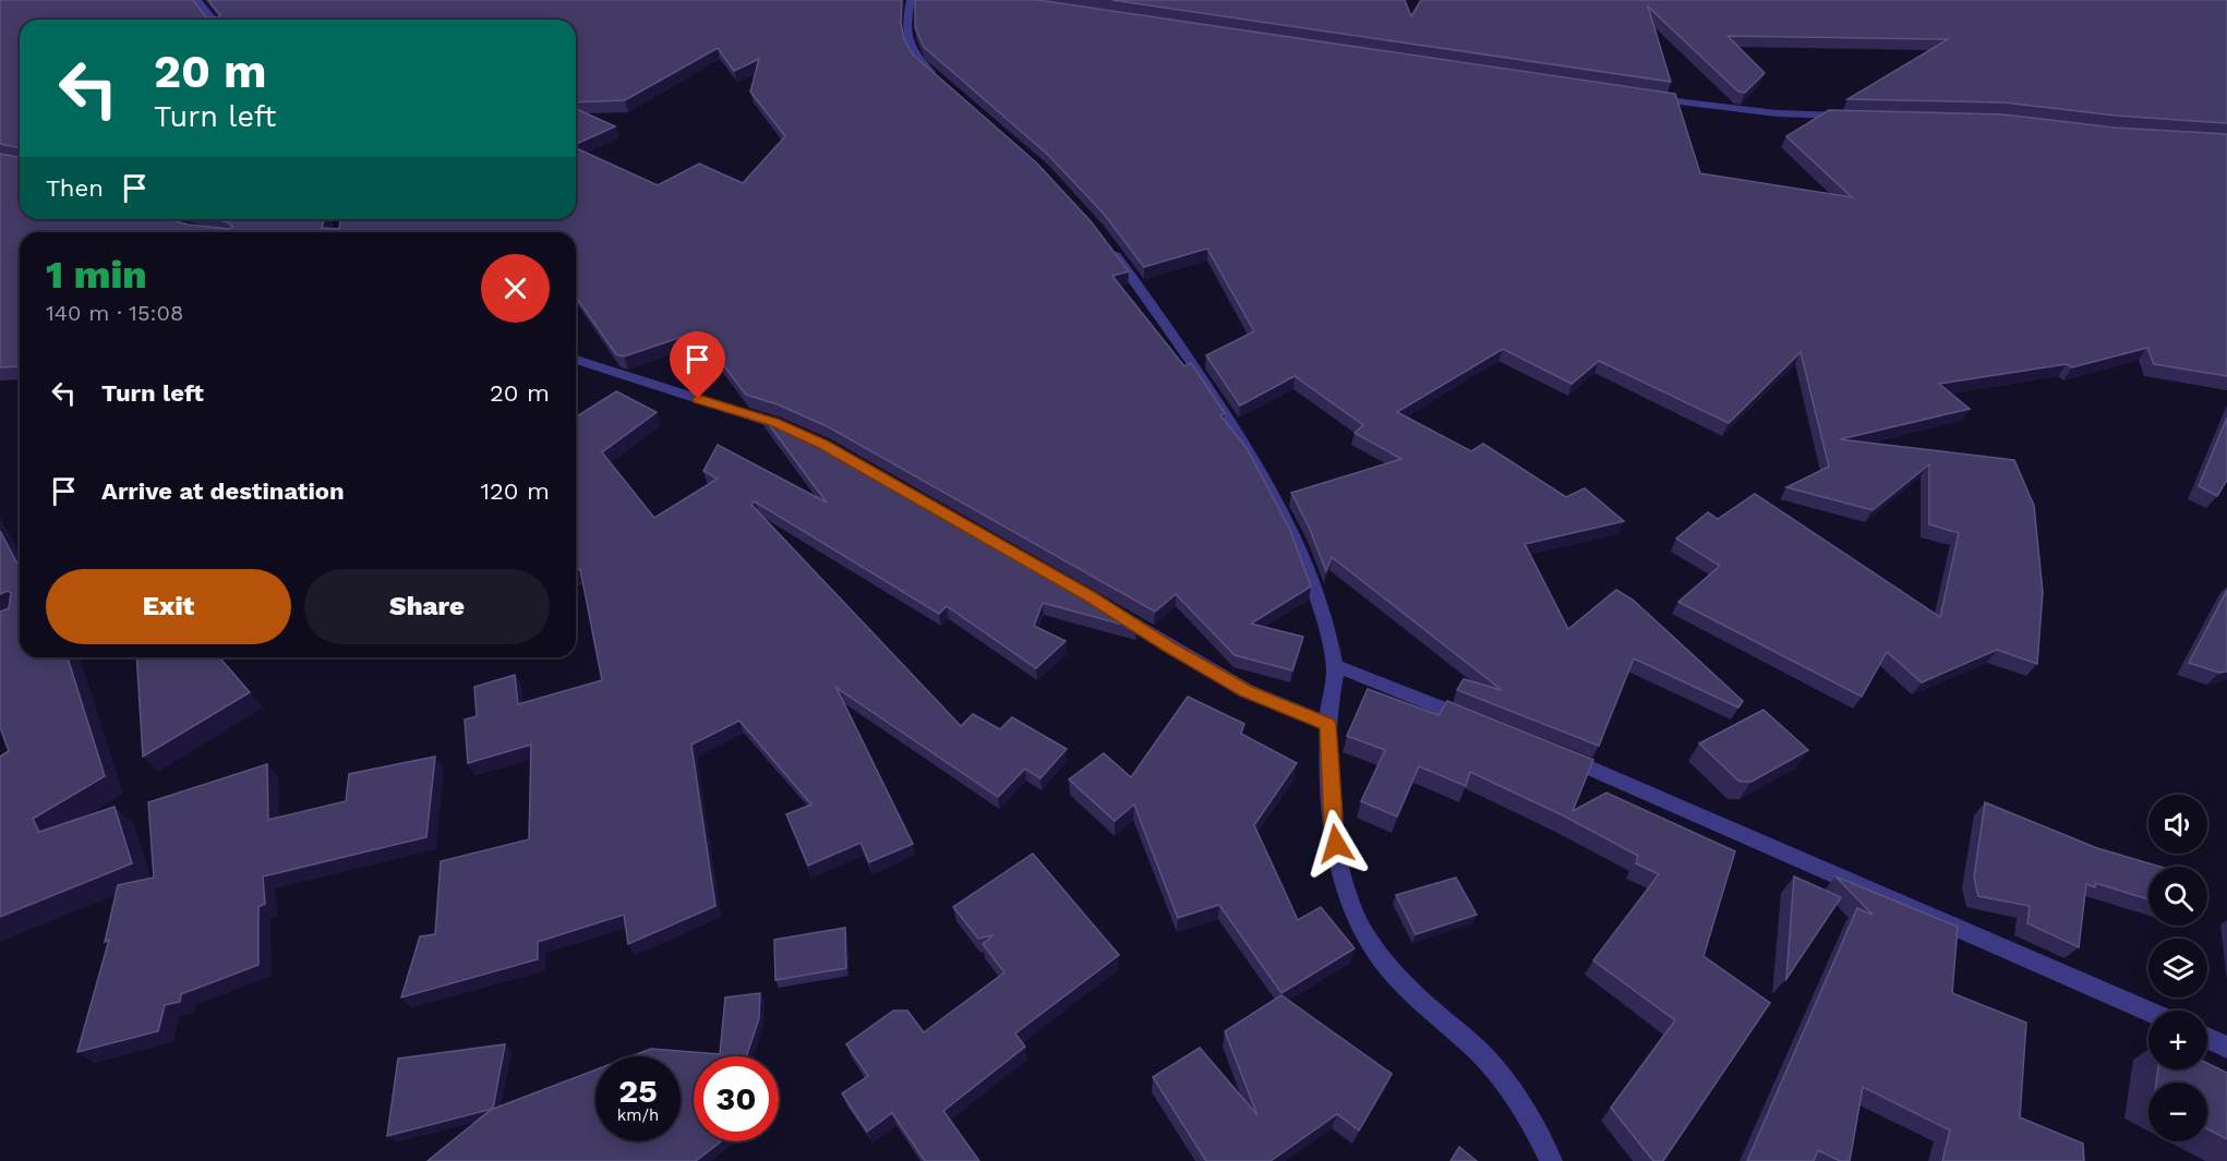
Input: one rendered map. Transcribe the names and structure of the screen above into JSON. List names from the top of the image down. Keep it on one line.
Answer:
{"page":{"turn":["20 m","Turn left"],"then":"Then","heading":["1 min","140 m · 15:08"],"list":[{"name":"Turn left","value":"20 m"},{"name":"Arrive at destination","value":"120 m"}],"buttons":["Exit","Share"],"map_buttons":["+","−"],"speed":"25 km/h","limit":"30"}}
